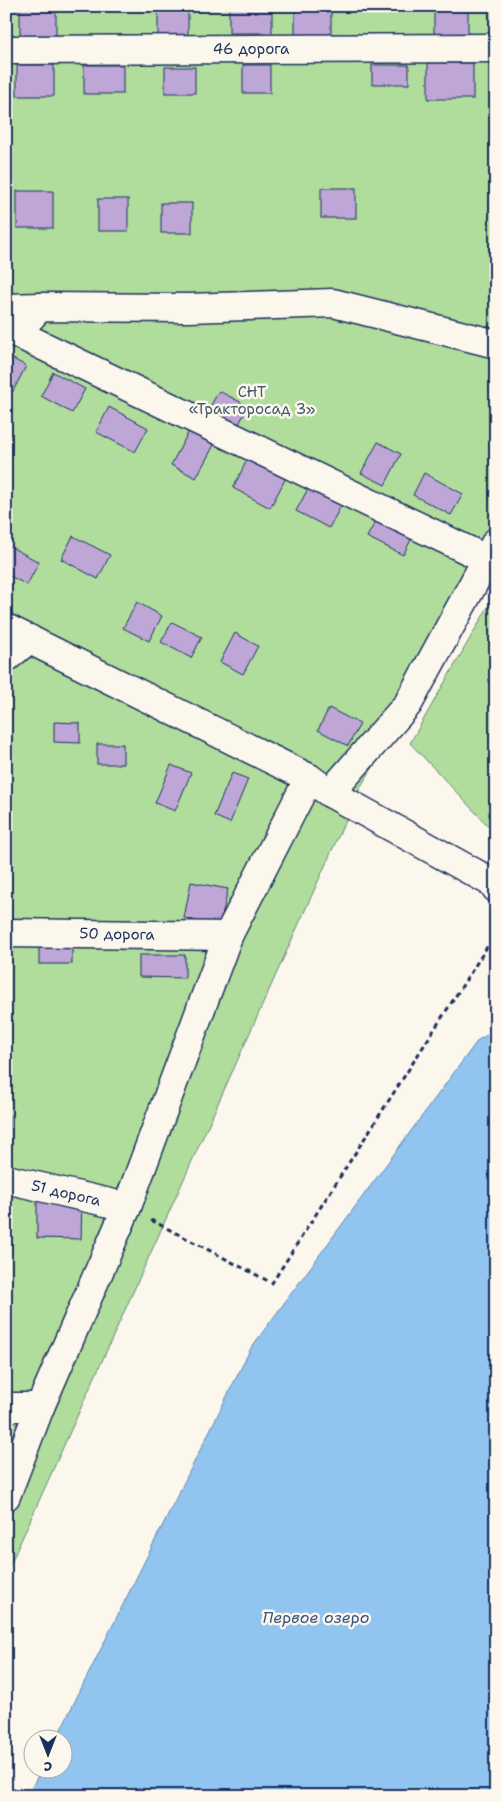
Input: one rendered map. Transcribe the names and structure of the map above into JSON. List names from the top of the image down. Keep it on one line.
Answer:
{"streets":{"street":["46 дорога","50 дорога","51 дорога"]},"water":["Первое озеро"],"parks":["СНТ «Тракторосад 3»"],"north":"bottom"}
